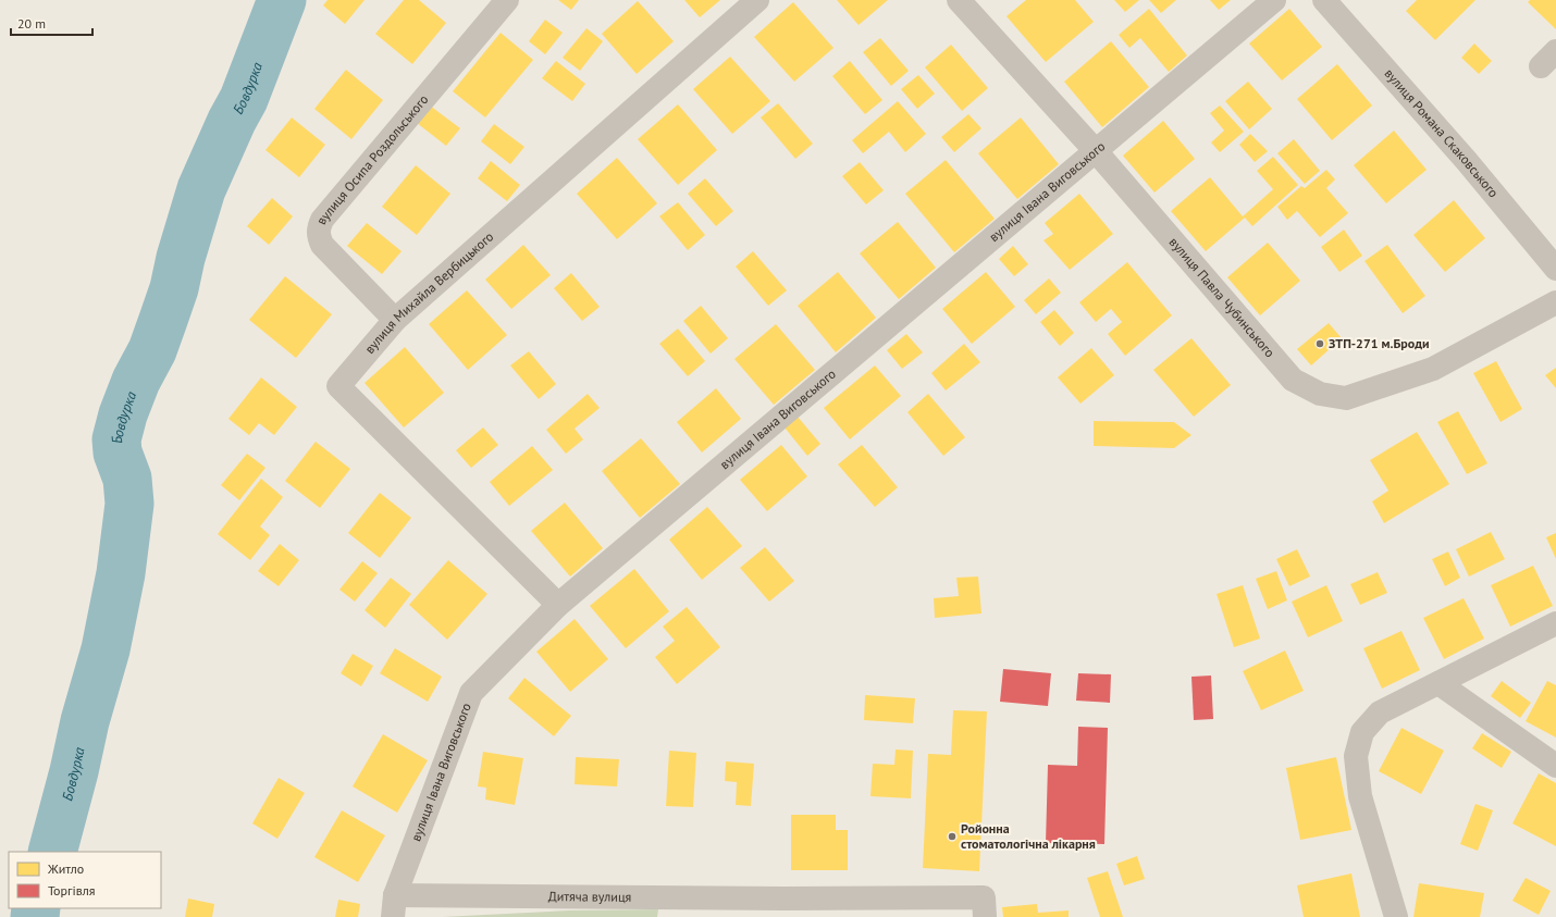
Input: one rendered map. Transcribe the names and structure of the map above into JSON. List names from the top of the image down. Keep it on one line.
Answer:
{"streets":{"street":["вулиця Романа Скаковського","вулиця Осипа Роздольського","вулиця Івана Виговського","вулиця Михайла Вербицького","вулиця Павла Чубинського","Дитяча вулиця"]},"crossings":[["вулиця Осипа Роздольського","вулиця Михайла Вербицького"],["вулиця Івана Виговського","вулиця Михайла Вербицького"],["вулиця Івана Виговського","вулиця Павла Чубинського"],["вулиця Івана Виговського","Дитяча вулиця"]],"water":["Бовдурка"],"places":["ЗТП-271 м.Броди","Ройонна стоматологічна лікарня"],"legend":["Житло","Торгівля"],"scale_bar":"20 m"}
